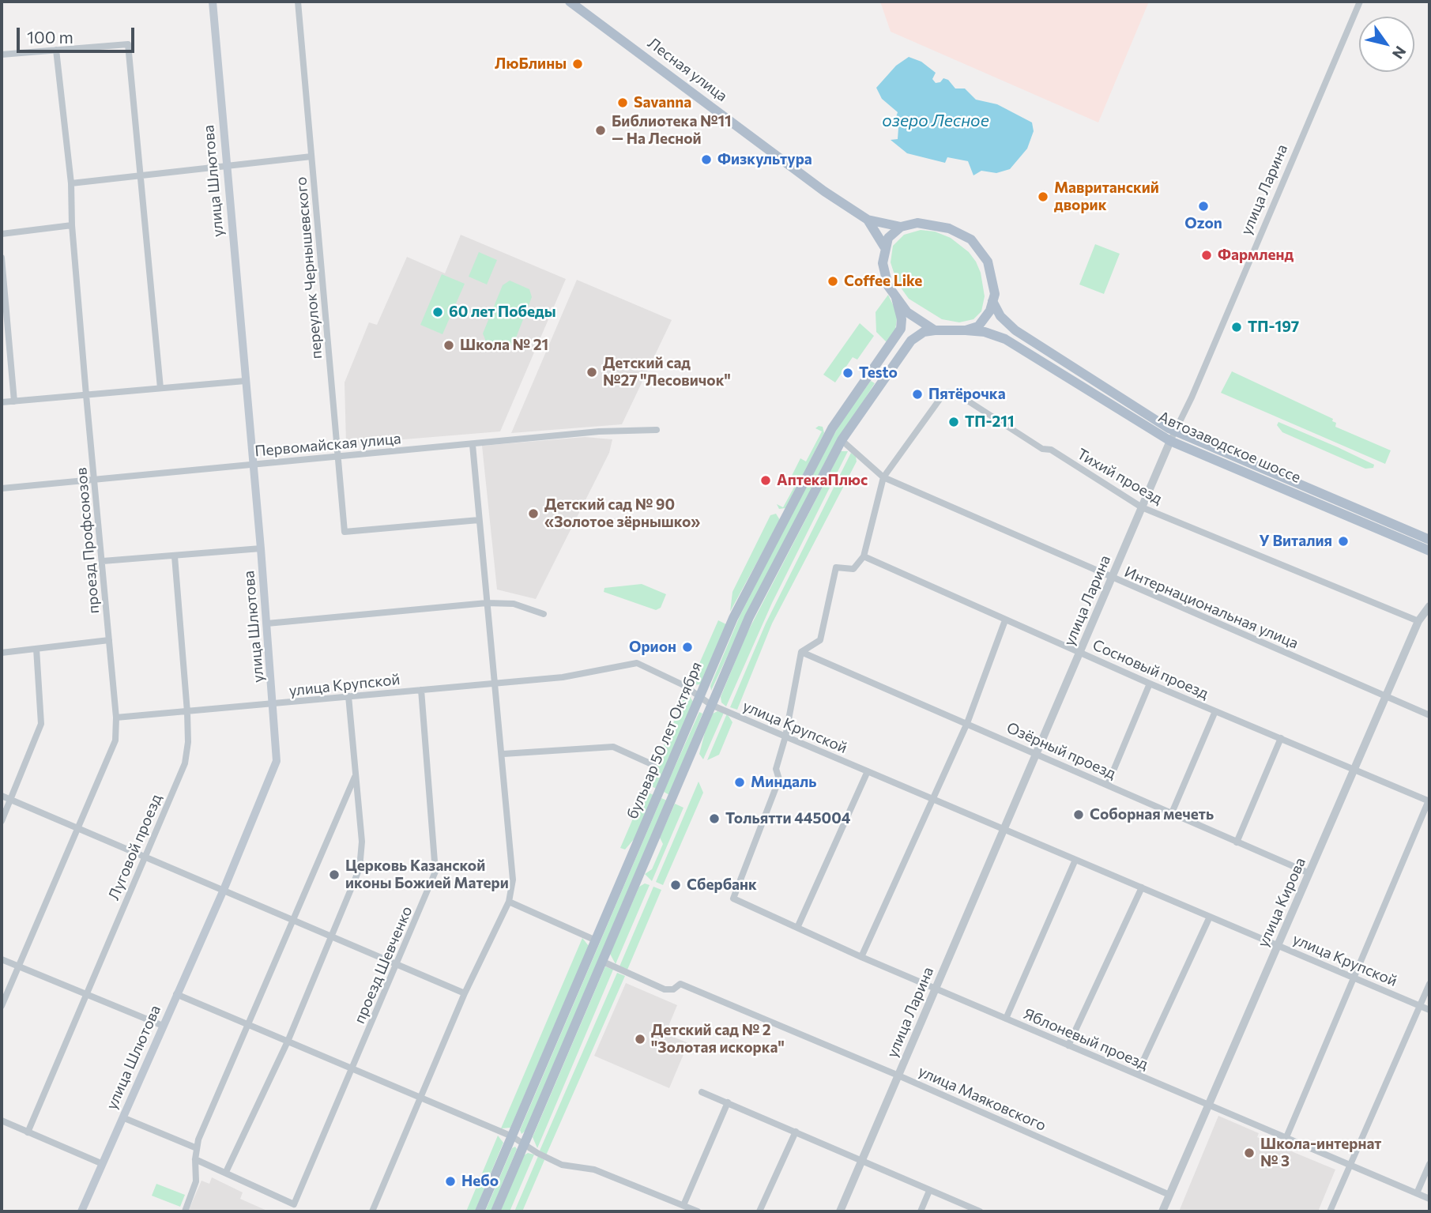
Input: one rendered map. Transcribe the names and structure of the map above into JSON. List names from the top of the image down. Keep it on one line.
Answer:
{"streets":{"main road":["Лесная улица","улица Шлютова","Автозаводское шоссе","бульвар 50 лет Октября"],"street":["улица Ларина","переулок Чернышевского","Первомайская улица","Тихий проезд","проезд Профсоюзов","Интернациональная улица","Сосновый проезд","улица Крупской","Озёрный проезд","Луговой проезд","улица Кирова","проезд Шевченко","Яблоневый проезд","улица Маяковского"]},"crossings":[["Лесная улица","Автозаводское шоссе"],["Лесная улица","бульвар 50 лет Октября"],["улица Шлютова","Первомайская улица"],["улица Шлютова","улица Крупской"],["улица Ларина","Автозаводское шоссе"],["улица Ларина","Тихий проезд"],["улица Ларина","Интернациональная улица"],["улица Ларина","Сосновый проезд"],["улица Ларина","улица Крупской"],["улица Ларина","Озёрный проезд"],["улица Ларина","Яблоневый проезд"],["улица Ларина","улица Маяковского"],["переулок Чернышевского","Первомайская улица"],["Первомайская улица","проезд Профсоюзов"],["Автозаводское шоссе","бульвар 50 лет Октября"],["Тихий проезд","Интернациональная улица"],["Тихий проезд","улица Кирова"],["проезд Профсоюзов","улица Крупской"],["Интернациональная улица","бульвар 50 лет Октября"],["Интернациональная улица","улица Кирова"],["Сосновый проезд","улица Кирова"],["улица Крупской","бульвар 50 лет Октября"],["улица Крупской","Луговой проезд"],["улица Крупской","улица Кирова"],["улица Крупской","проезд Шевченко"],["улица Крупской","Яблоневый проезд"],["бульвар 50 лет Октября","улица Маяковского"],["Озёрный проезд","улица Кирова"],["улица Кирова","Яблоневый проезд"],["улица Кирова","улица Маяковского"]],"water":["озеро Лесное"],"places":["ЛюБлины","Savanna","Библиотека №11 — На Лесной","Физкультура","Мавританский дворик","Ozon","Фармленд","Coffee Like","60 лет Победы","ТП-197","Школа № 21","Детский сад №27 \"Лесовичок\"","Testo","Пятёрочка","ТП-211","АптекаПлюс","Детский сад № 90 «Золотое зёрнышко»","У Виталия","Орион","Миндаль","Cоборная мечеть","Тольятти 445004","Церковь Казанской иконы Божией Матери","Сбербанк","Детский сад № 2 \"Золотая искорка\"","Школа-интернат № 3","Небо"],"scale_bar":"100 m","north":"bottom right"}
